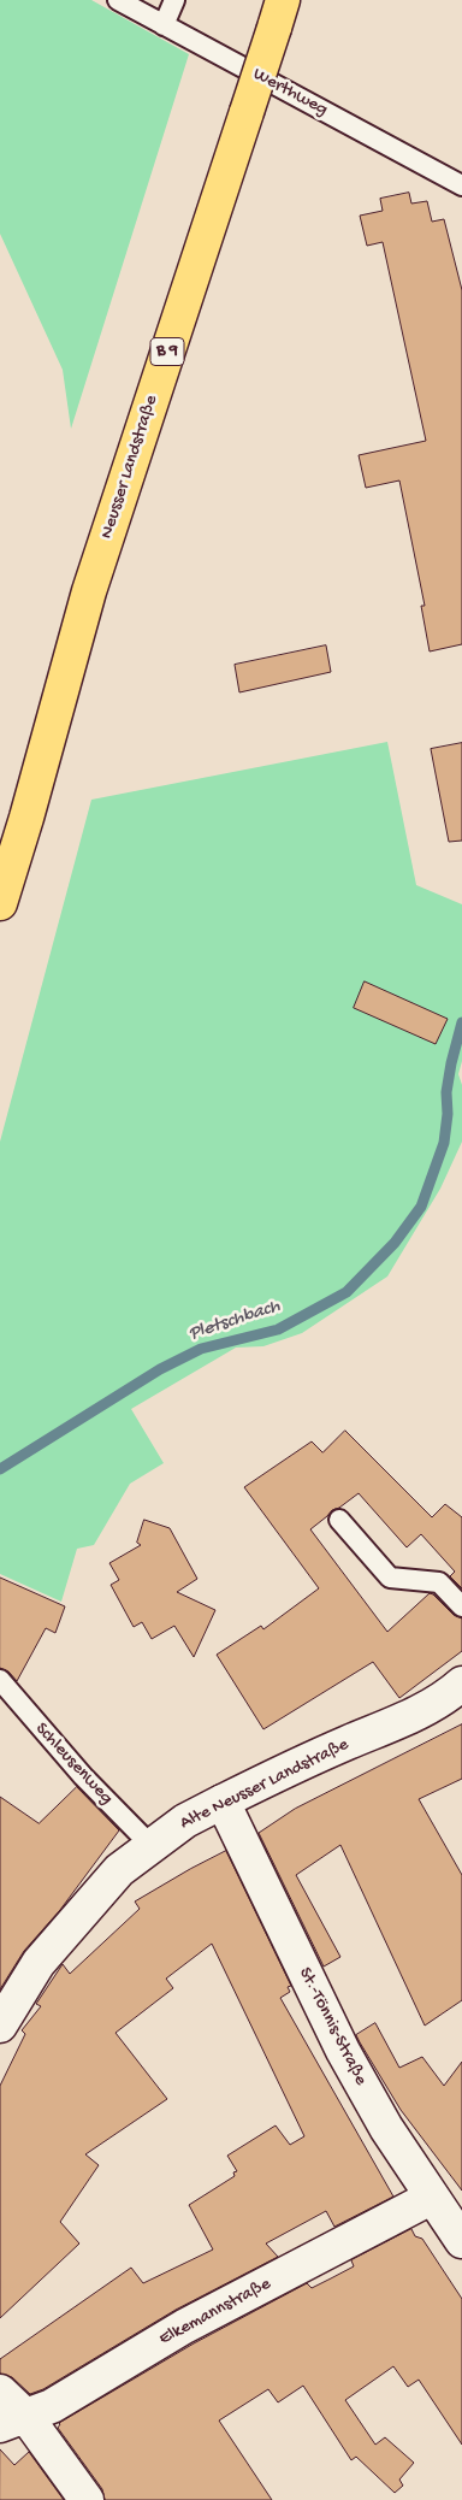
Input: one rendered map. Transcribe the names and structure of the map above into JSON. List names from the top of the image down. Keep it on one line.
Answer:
{"streets":{"main road":["B 9","Neusser Landstraße"],"street":["Alte Neusser Landstraße","St.-Tönnis-Straße","Elkemannstraße"],"lane":["Werthweg","Schleusenweg"]},"crossings":[["Schleusenweg","Alte Neusser Landstraße"],["Alte Neusser Landstraße","St.-Tönnis-Straße"],["St.-Tönnis-Straße","Elkemannstraße"]],"water":["Pletschbach"]}
